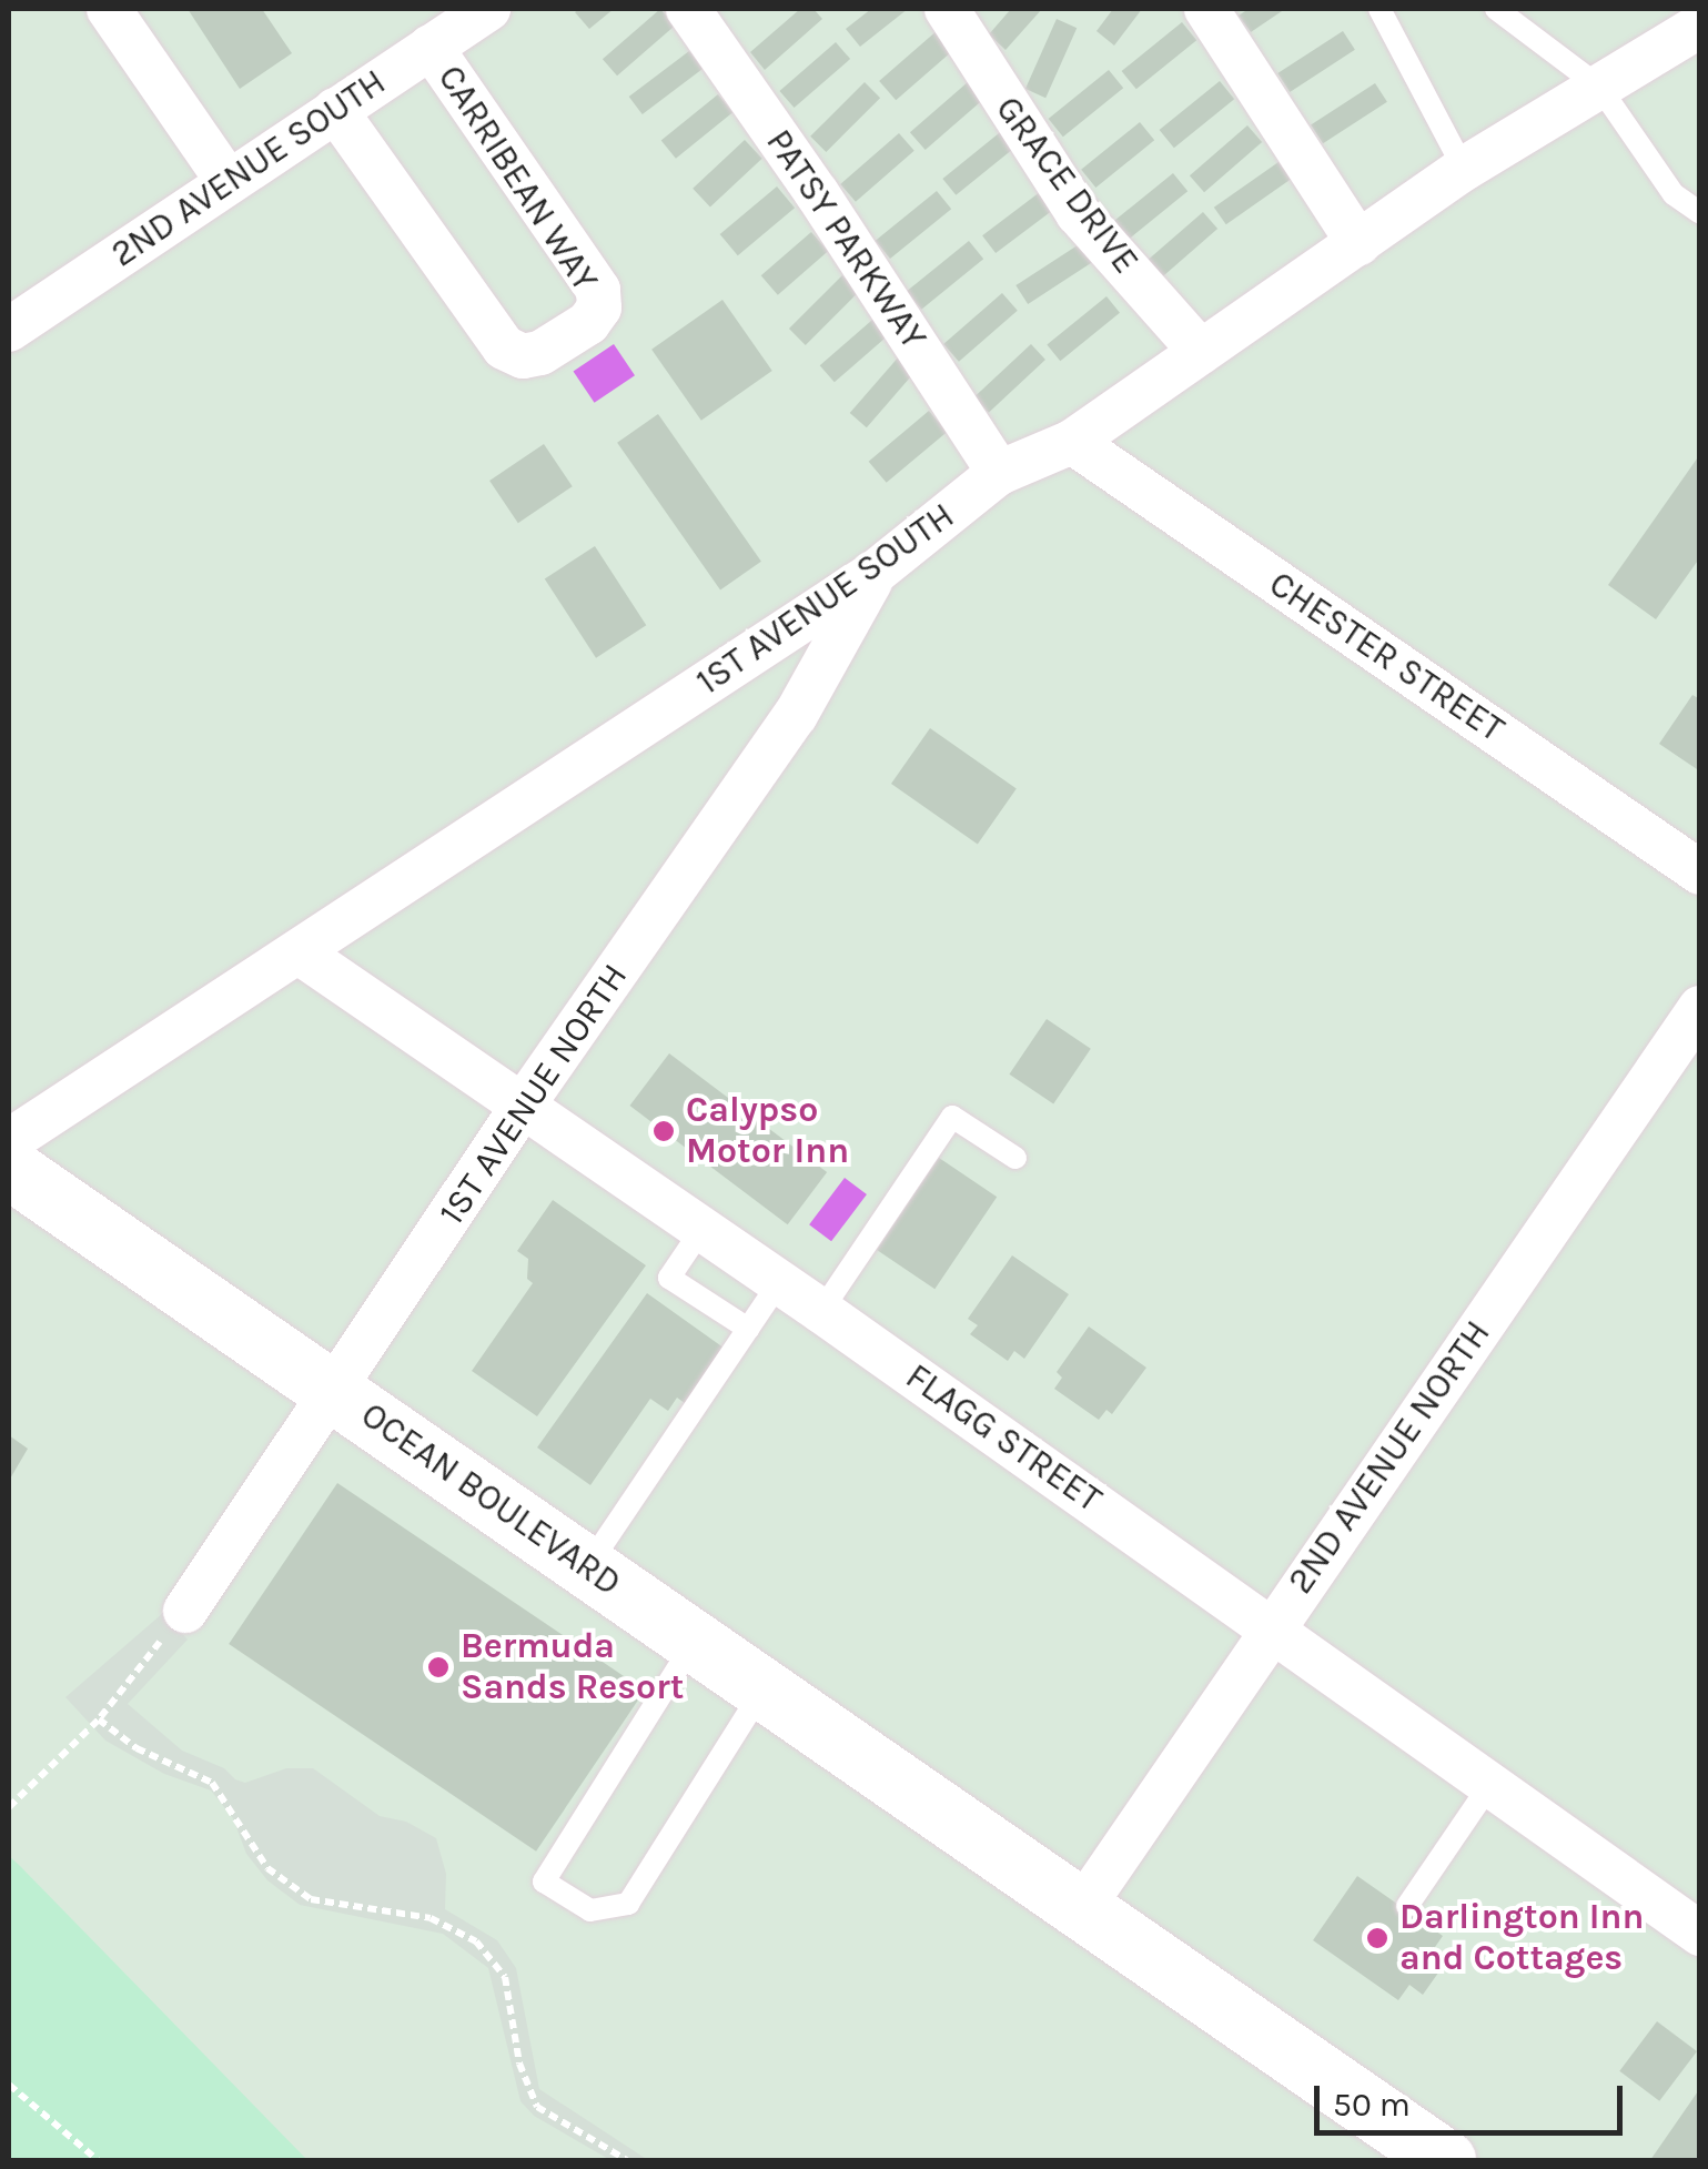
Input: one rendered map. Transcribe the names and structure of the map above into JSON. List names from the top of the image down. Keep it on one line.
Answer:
{"streets":{"main road":["OCEAN BOULEVARD"],"street":["2ND AVENUE SOUTH","CARRIBEAN WAY","GRACE DRIVE","PATSY PARKWAY","1ST AVENUE SOUTH","CHESTER STREET","1ST AVENUE NORTH","FLAGG STREET","2ND AVENUE NORTH"]},"crossings":[["2ND AVENUE SOUTH","CARRIBEAN WAY"],["GRACE DRIVE","1ST AVENUE SOUTH"],["PATSY PARKWAY","1ST AVENUE SOUTH"],["1ST AVENUE SOUTH","CHESTER STREET"],["1ST AVENUE SOUTH","1ST AVENUE NORTH"],["1ST AVENUE SOUTH","FLAGG STREET"],["1ST AVENUE NORTH","FLAGG STREET"],["1ST AVENUE NORTH","OCEAN BOULEVARD"],["FLAGG STREET","2ND AVENUE NORTH"],["2ND AVENUE NORTH","OCEAN BOULEVARD"]],"places":["Calypso Motor Inn","Bermuda Sands Resort","Darlington Inn and Cottages"],"scale_bar":"50 m"}
